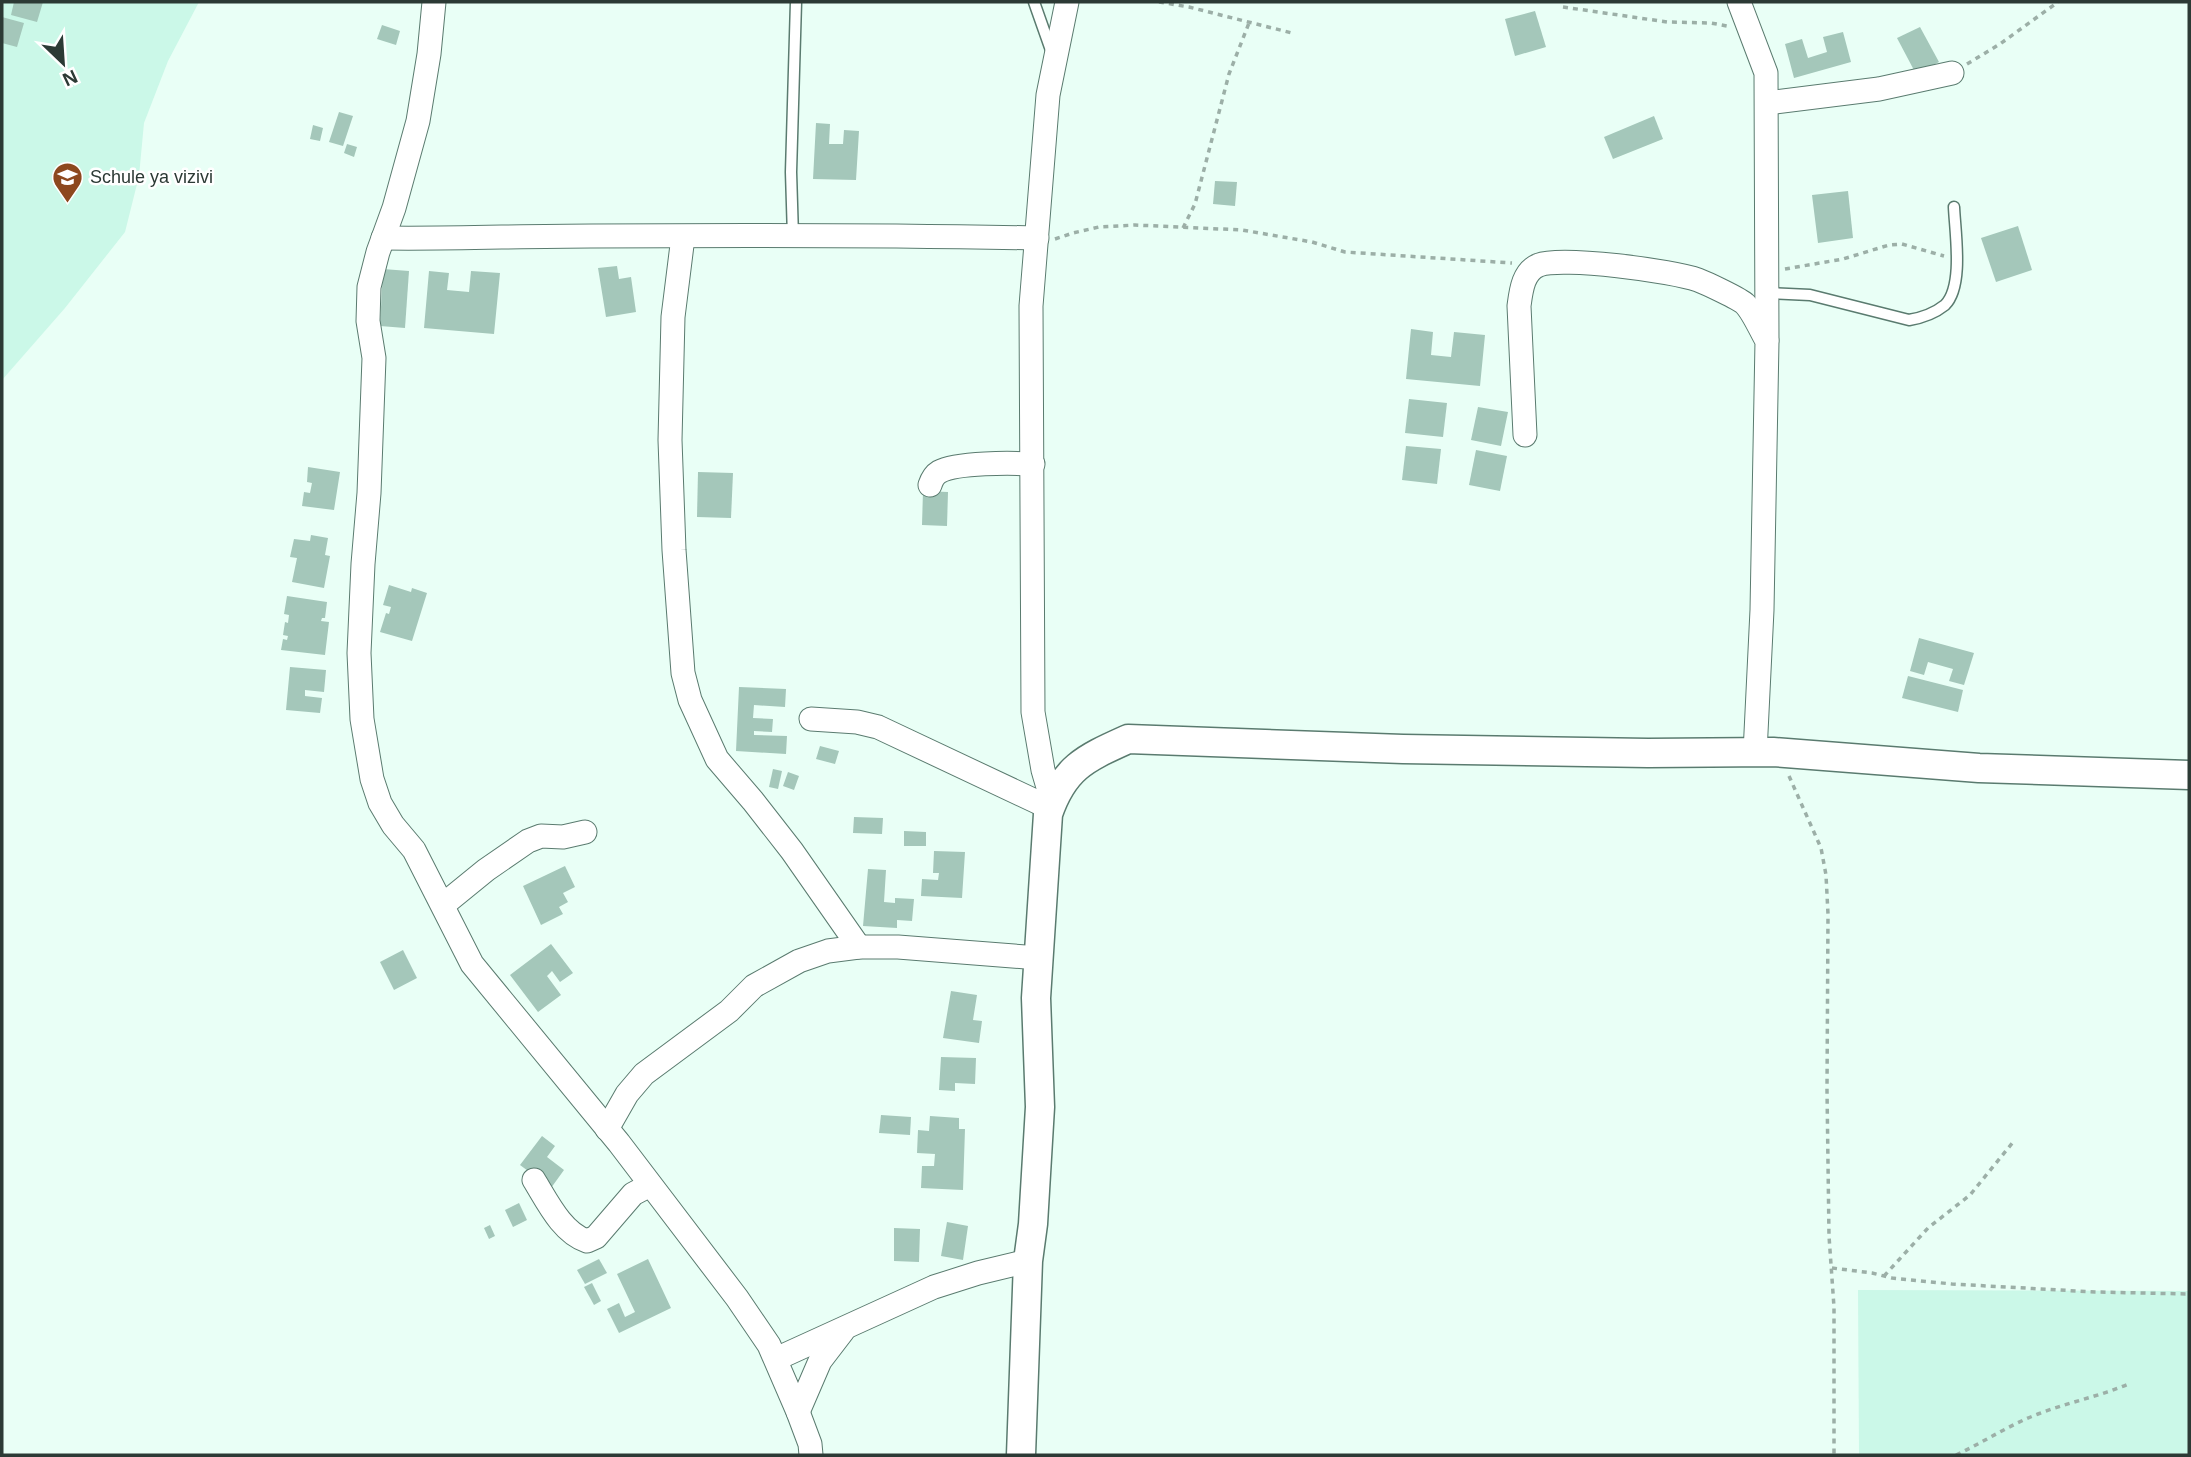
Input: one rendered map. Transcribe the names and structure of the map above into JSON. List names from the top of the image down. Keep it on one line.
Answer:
{"places":{"school or university":["Schule ya vizivi"]},"north":"bottom right"}
